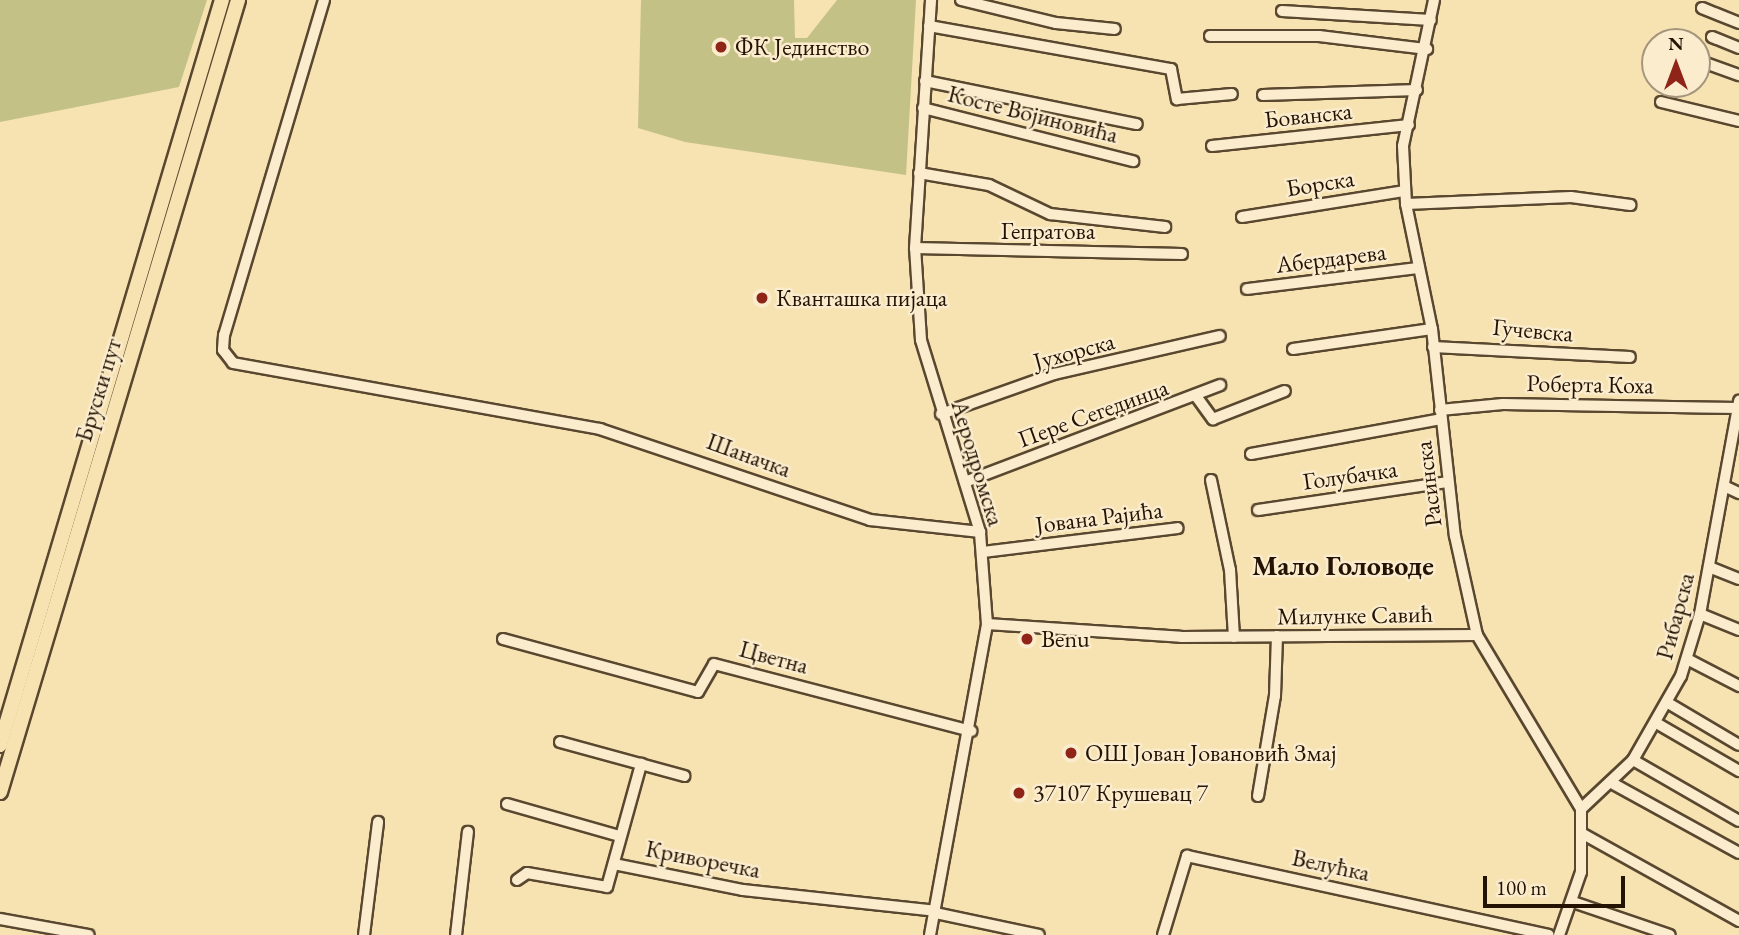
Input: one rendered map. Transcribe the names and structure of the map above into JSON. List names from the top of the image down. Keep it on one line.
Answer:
{"streets":{"main road":["Бруски пут"],"street":["Косте Војиновића","Бованска","Борска","Гепратова","Абердарева","Гучевска","Јухорска","Роберта Коха","Пере Сегединца","Шаначка","Аеродромска","Голубачка","Расинска","Јована Рајића","Милунке Савић","Рибарска","Цветна","Криворечка","Велућка"]},"crossings":[["Косте Војиновића","Аеродромска"],["Бованска","Расинска"],["Борска","Расинска"],["Гепратова","Аеродромска"],["Абердарева","Расинска"],["Гучевска","Расинска"],["Јухорска","Аеродромска"],["Роберта Коха","Расинска"],["Роберта Коха","Рибарска"],["Пере Сегединца","Аеродромска"],["Шаначка","Аеродромска"],["Аеродромска","Јована Рајића"],["Аеродромска","Милунке Савић"],["Аеродромска","Цветна"],["Аеродромска","Криворечка"],["Голубачка","Расинска"],["Расинска","Милунке Савић"],["Расинска","Рибарска"]],"districts":["Мало Головоде"],"places":["ФК Јединство","Кванташка пијаца","Benu","ОШ Јован Јовановић Змај","37107 Крушевац 7"],"scale_bar":"100 m","north":"top"}
